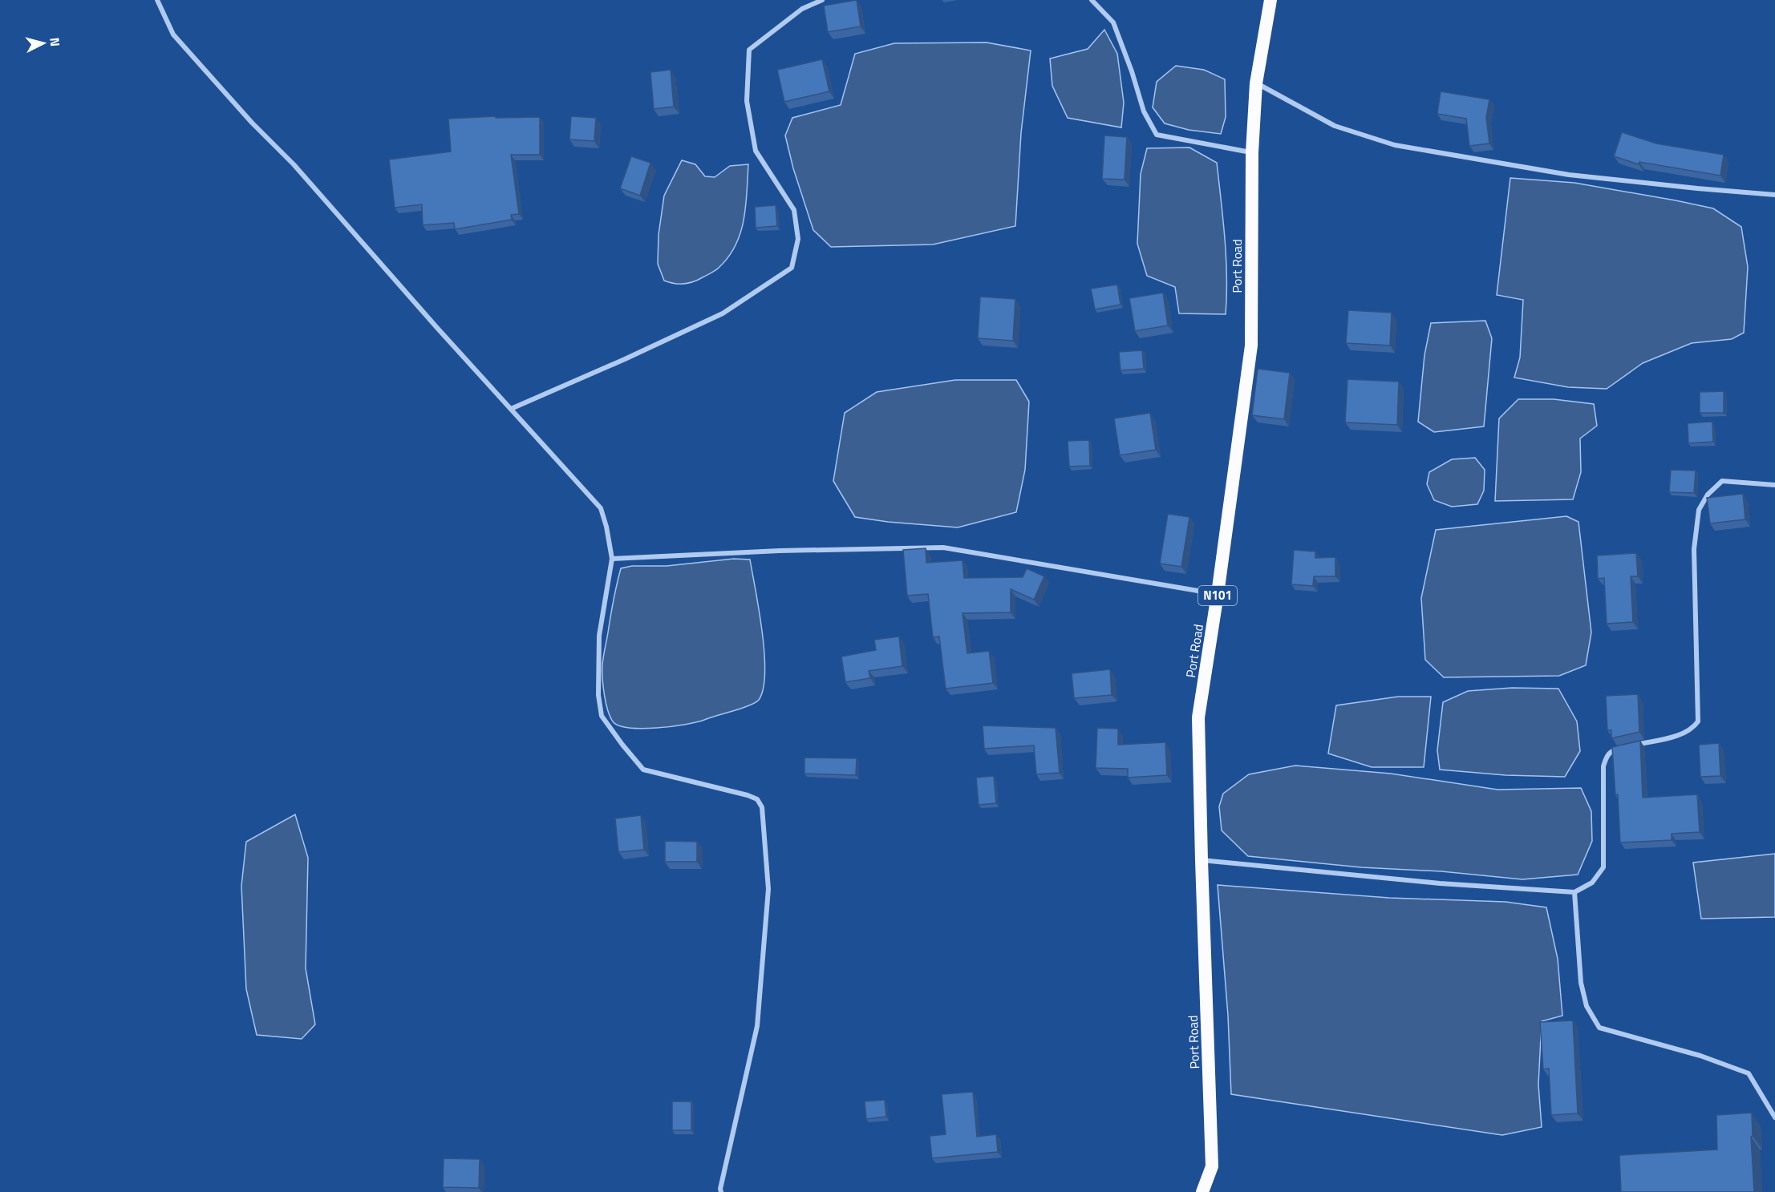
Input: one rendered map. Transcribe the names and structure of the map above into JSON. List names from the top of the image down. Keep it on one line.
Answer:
{"streets":{"highway":["Port Road","N101"]},"north":"right"}
